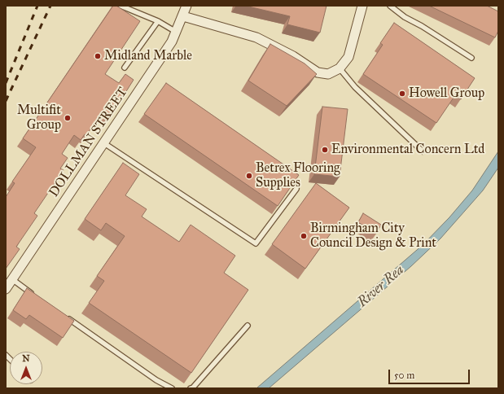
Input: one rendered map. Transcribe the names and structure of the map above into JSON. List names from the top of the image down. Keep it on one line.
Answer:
{"streets":{"street":["DOLLMAN STREET"]},"water":["River Rea"],"places":["Midland Marble","Howell Group","Multifit Group","Environmental Concern Ltd","Betrex Flooring Supplies","Birmingham City Council Design & Print"],"scale_bar":"50 m","north":"top"}
